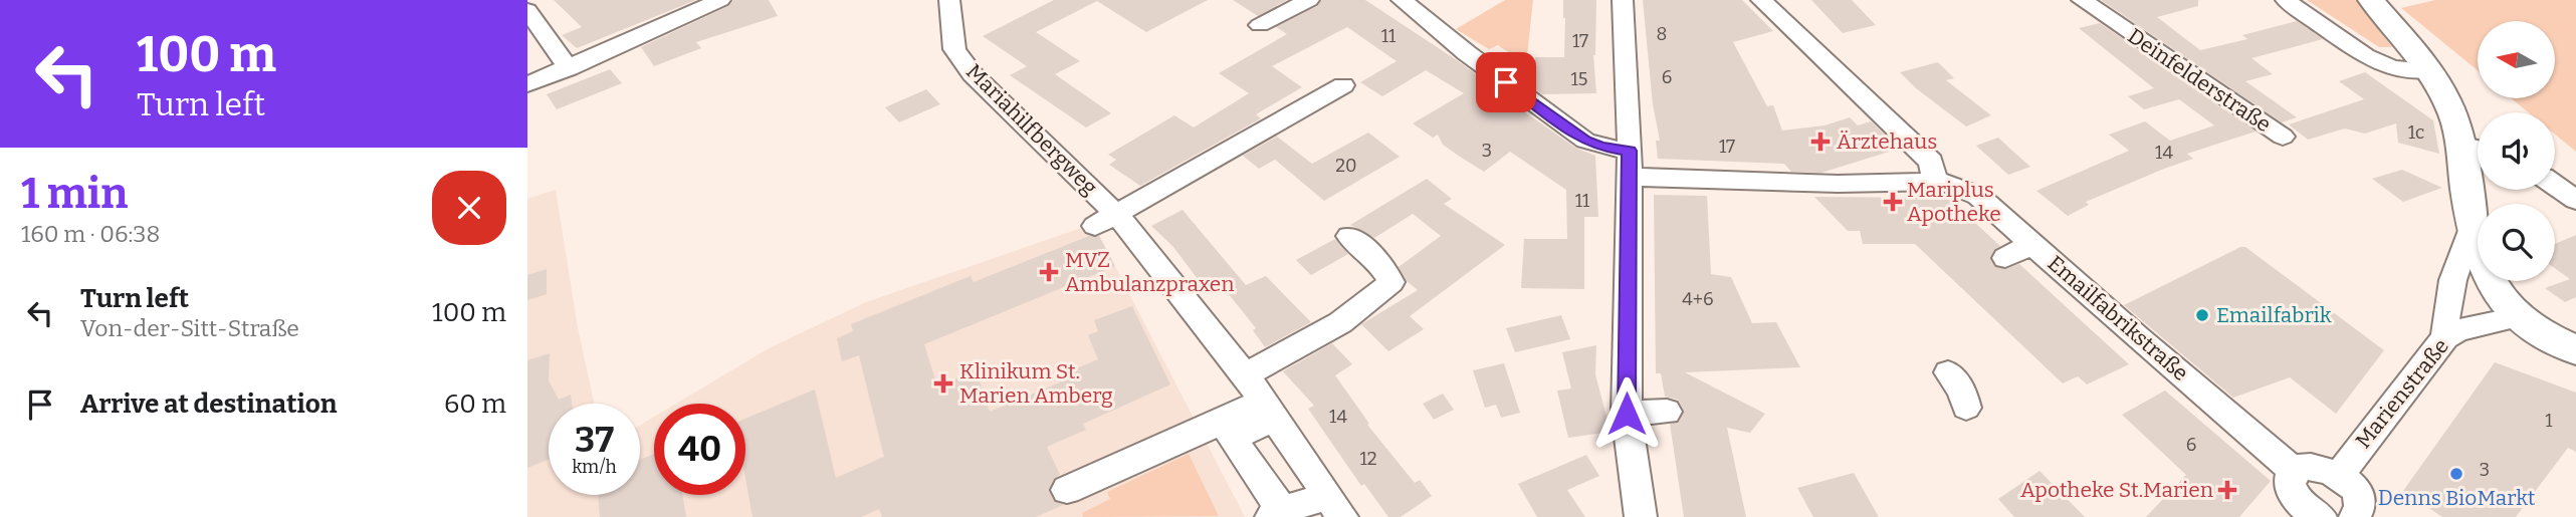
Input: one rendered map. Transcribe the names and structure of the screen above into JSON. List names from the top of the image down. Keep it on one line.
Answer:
{"streets":{"street":["Deinfelderstraße","Mariahilfbergweg","Emailfabrikstraße","Marienstraße"]},"places":{"health":["Ärztehaus","Mariplus Apotheke","MVZ Ambulanzpraxen","Klinikum St. Marien Amberg","Apotheke St.Marien"],"other":["Emailfabrik","Denns BioMarkt"]},"house_numbers":["8","11","17","6","15","1c","17","3","14","20","11","4+6","14","1","6","12","3"],"north":"left","page":{"turn":["100 m","Turn left"],"heading":["1 min","160 m · 06:38"],"list":[{"name":"Turn left","note":"Von-der-Sitt-Straße","value":"100 m"},{"name":"Arrive at destination","value":"60 m"}],"speed":"37 km/h","limit":"40"}}
